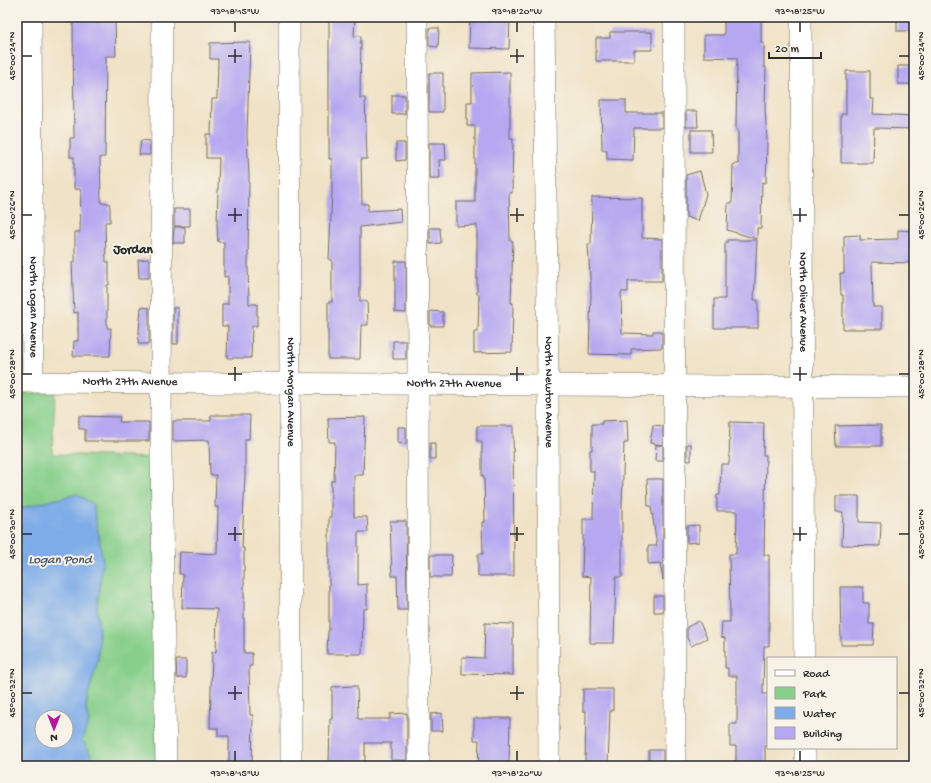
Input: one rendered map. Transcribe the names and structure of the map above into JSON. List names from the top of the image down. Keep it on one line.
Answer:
{"streets":{"street":["North Oliver Avenue","North Logan Avenue","North 27th Avenue","North Morgan Avenue","North Newton Avenue"]},"crossings":[["North Oliver Avenue","North 27th Avenue"],["North Logan Avenue","North 27th Avenue"],["North 27th Avenue","North Morgan Avenue"],["North 27th Avenue","North Newton Avenue"]],"districts":["Jordan"],"water":["Logan Pond"],"legend":["Road","Park","Water","Building"],"scale_bar":"20 m","north":"bottom","coordinates":["93°18'15\"W","93°18'20\"W","93°18'25\"W","45°00'24\"N","45°00'26\"N","45°00'28\"N","45°00'30\"N","45°00'32\"N"]}
